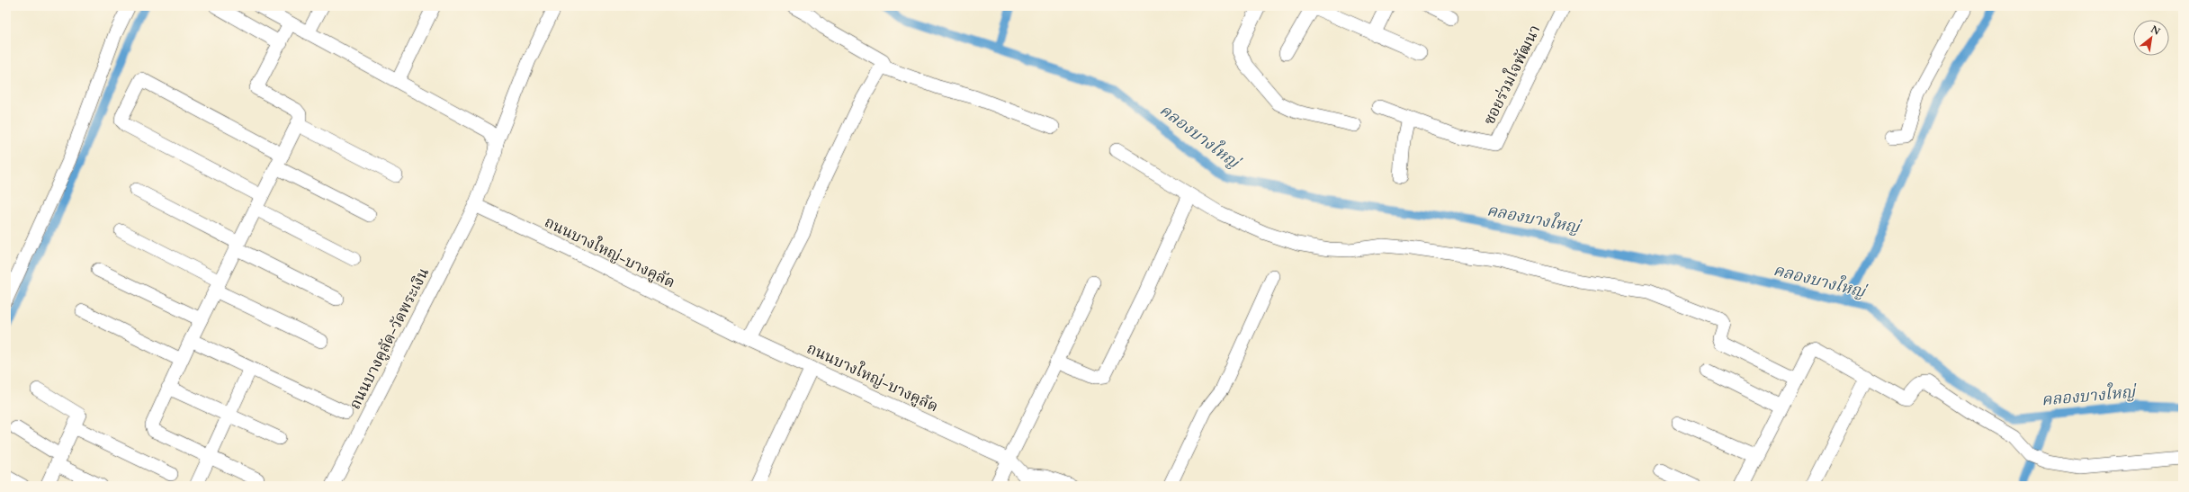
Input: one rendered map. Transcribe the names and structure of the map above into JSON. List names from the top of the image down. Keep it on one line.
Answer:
{"streets":{"street":["ซอยร่วมใจพัฒนา","ถนนบางใหญ่-บางคูลัด","ถนนบางคูลัด-วัดพระเงิน"]},"crossings":[["ถนนบางใหญ่-บางคูลัด","ถนนบางคูลัด-วัดพระเงิน"]],"water":["คลองบางใหญ่"],"north":"top right"}
